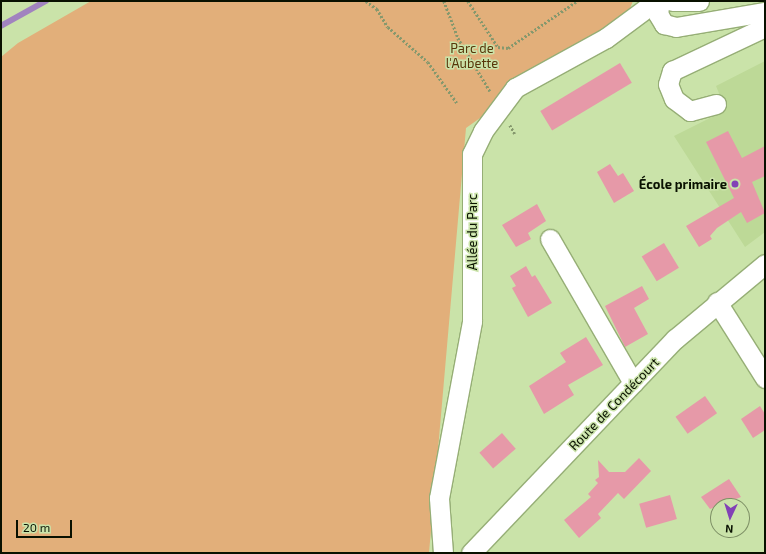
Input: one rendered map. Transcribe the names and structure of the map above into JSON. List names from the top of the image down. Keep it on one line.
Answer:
{"streets":{"street":["Allée du Parc","Route de Condécourt"]},"parks":["Parc de l'Aubette"],"places":["École primaire"],"scale_bar":"20 m","north":"bottom"}
